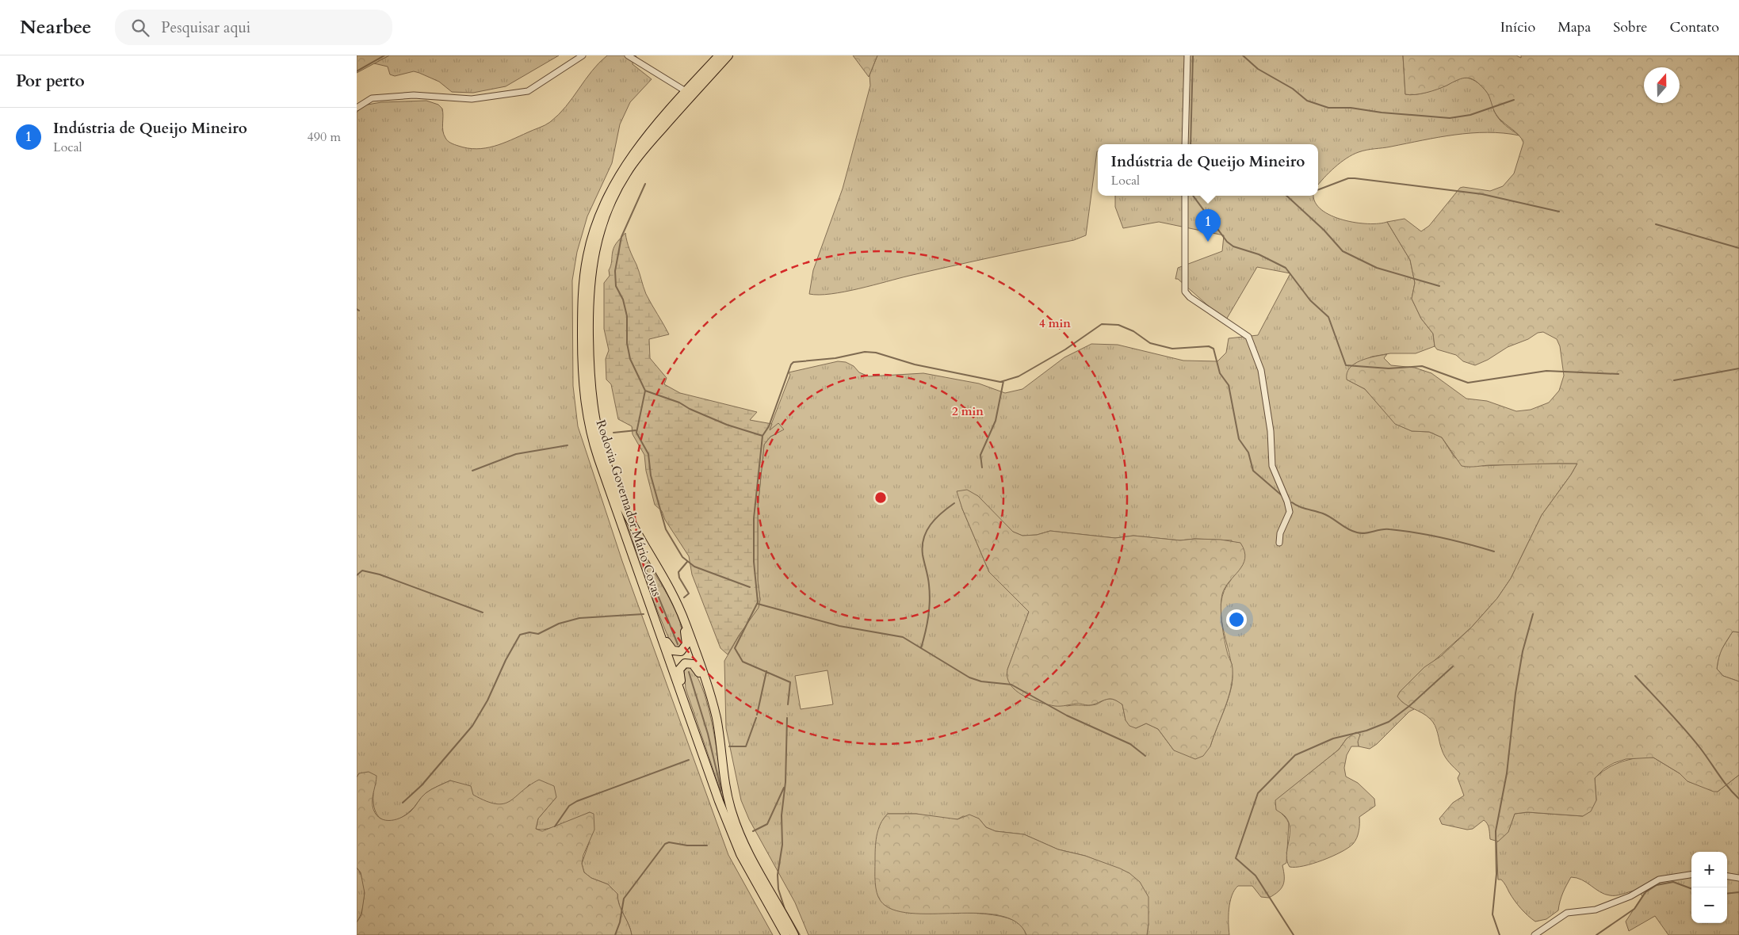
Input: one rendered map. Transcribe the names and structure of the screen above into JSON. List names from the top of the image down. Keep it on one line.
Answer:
{"streets":{"highway":["Rodovia Governador Mário Covas"]},"north":"top","page":{"header":"Nearbee","search":"Pesquisar aqui","nav":["Início","Mapa","Sobre","Contato"],"heading":"Por perto","list":[{"mark":"1","name":"Indústria de Queijo Mineiro","note":"Local","value":"490 m"}],"popup":["Indústria de Queijo Mineiro","Local"],"pins":"1","map_buttons":["+","−"]},"rings":["4 min","2 min"]}
